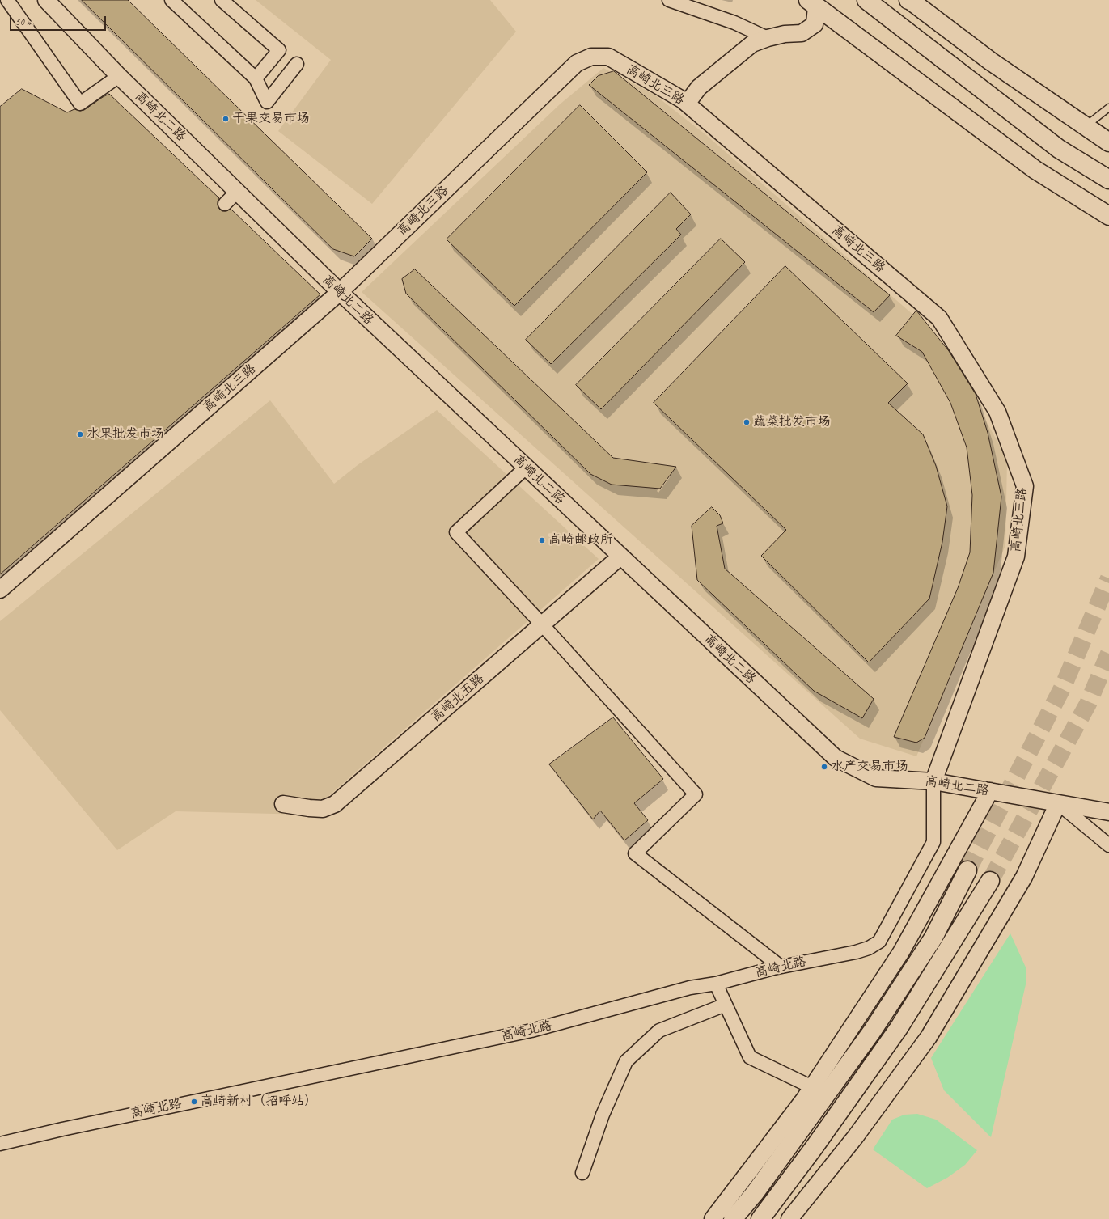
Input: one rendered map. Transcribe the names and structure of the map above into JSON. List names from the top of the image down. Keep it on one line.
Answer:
{"streets":{"street":["高崎北三路","高崎北二路","高崎北五路","高崎北路"]},"crossings":[["高崎北三路","高崎北二路"],["高崎北三路","高崎北路"],["高崎北二路","高崎北五路"],["高崎北二路","高崎北路"]],"places":["干果交易市场","蔬菜批发市场","水果批发市场","高崎邮政所","水产交易市场","高崎新村（招呼站）"],"scale_bar":"50 m"}
